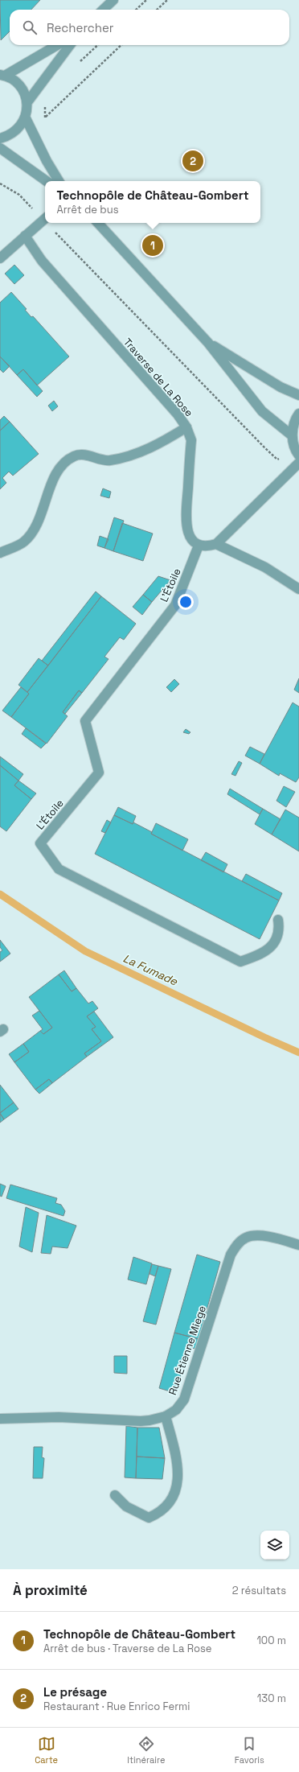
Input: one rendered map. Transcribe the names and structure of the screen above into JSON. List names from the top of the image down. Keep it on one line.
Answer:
{"streets":{"street":["Traverse de La Rose","L'Étoile","Rue Étienne Miege"]},"crossings":[["Traverse de La Rose","L'Étoile"]],"water":["La Fumade"],"page":{"search":"Rechercher","pins":["2","1"],"popup":["Technopôle de Château-Gombert","Arrêt de bus"],"heading":["À proximité","2 résultats"],"list":[{"mark":"1","name":"Technopôle de Château-Gombert","note":"Arrêt de bus · Traverse de La Rose","value":"100 m"},{"mark":"2","name":"Le présage","note":"Restaurant · Rue Enrico Fermi","value":"130 m"}],"nav":["Carte","Itinéraire","Favoris"]}}
